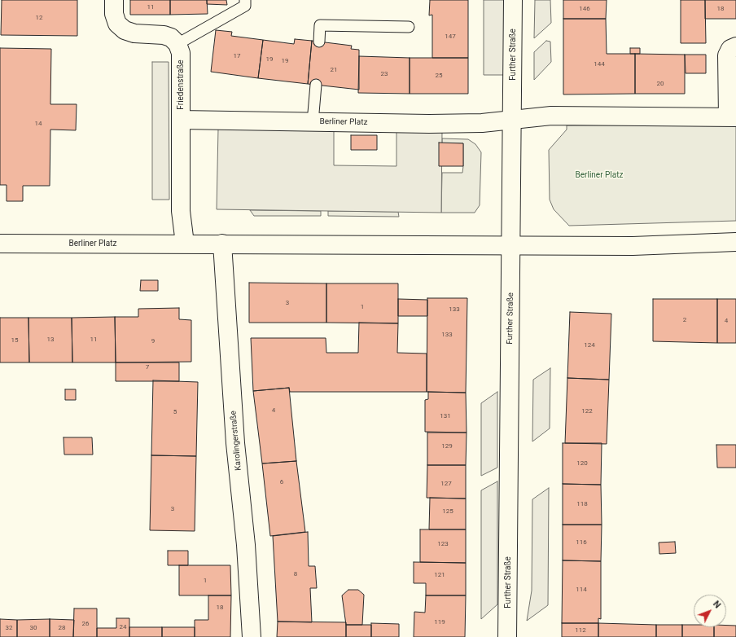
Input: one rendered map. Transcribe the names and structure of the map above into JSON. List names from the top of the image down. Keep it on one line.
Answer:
{"streets":{"main road":["Further Straße","Friedenstraße","Berliner Platz","Karolingerstraße"]},"crossings":[["Further Straße","Berliner Platz"],["Friedenstraße","Berliner Platz"],["Berliner Platz","Karolingerstraße"]],"parks":["Berliner Platz"],"house_numbers":["11","146","18","12","147","17","19","19","144","21","23","25","20","14","3","1","133","2","4","133","13","11","15","9","124","7","4","122","5","131","129","120","6","127","118","3","125","116","123","8","121","1","114","18","119","26","24","32","30","28","112"],"north":"top right"}
